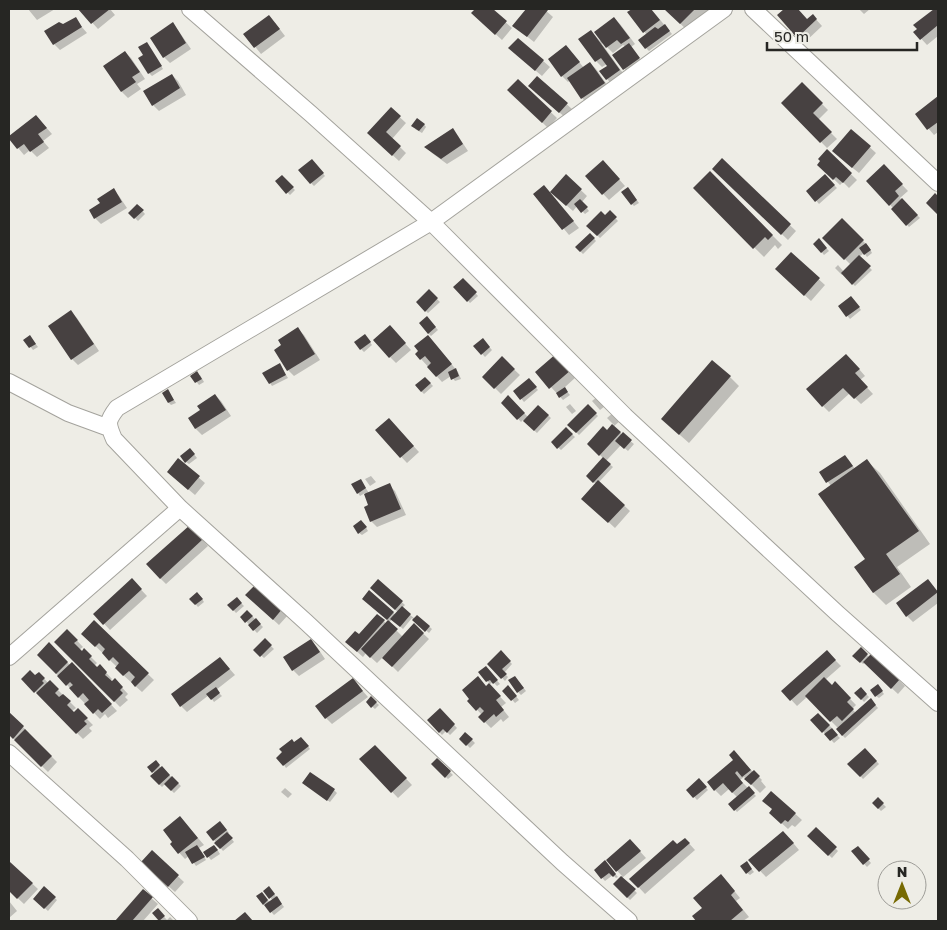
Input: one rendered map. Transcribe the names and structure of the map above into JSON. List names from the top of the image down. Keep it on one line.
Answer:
{"scale_bar":"50 m","north":"top"}
